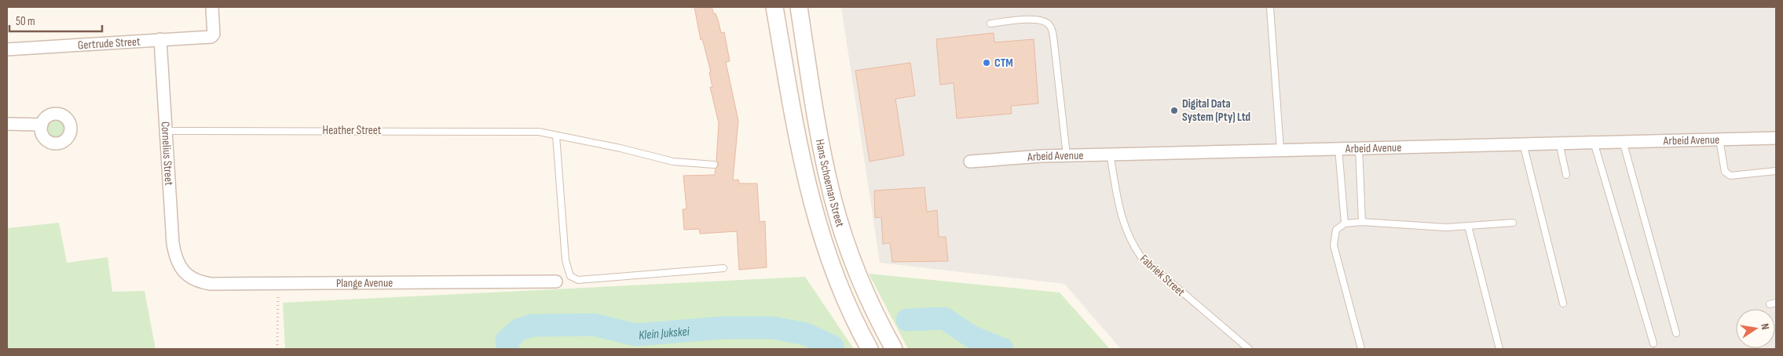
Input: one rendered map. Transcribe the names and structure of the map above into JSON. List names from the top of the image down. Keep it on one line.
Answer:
{"streets":{"main road":["Hans Schoeman Street"],"street":["Gertrude Street","Arbeid Avenue","Cornelius Street","Plange Avenue"],"lane":["Heather Street","Fabriek Street"]},"crossings":[["Gertrude Street","Cornelius Street"],["Heather Street","Cornelius Street"],["Arbeid Avenue","Fabriek Street"],["Cornelius Street","Plange Avenue"]],"water":["Klein Jukskei"],"places":["CTM","Digital Data System (Pty) Ltd"],"scale_bar":"50 m","north":"right"}
